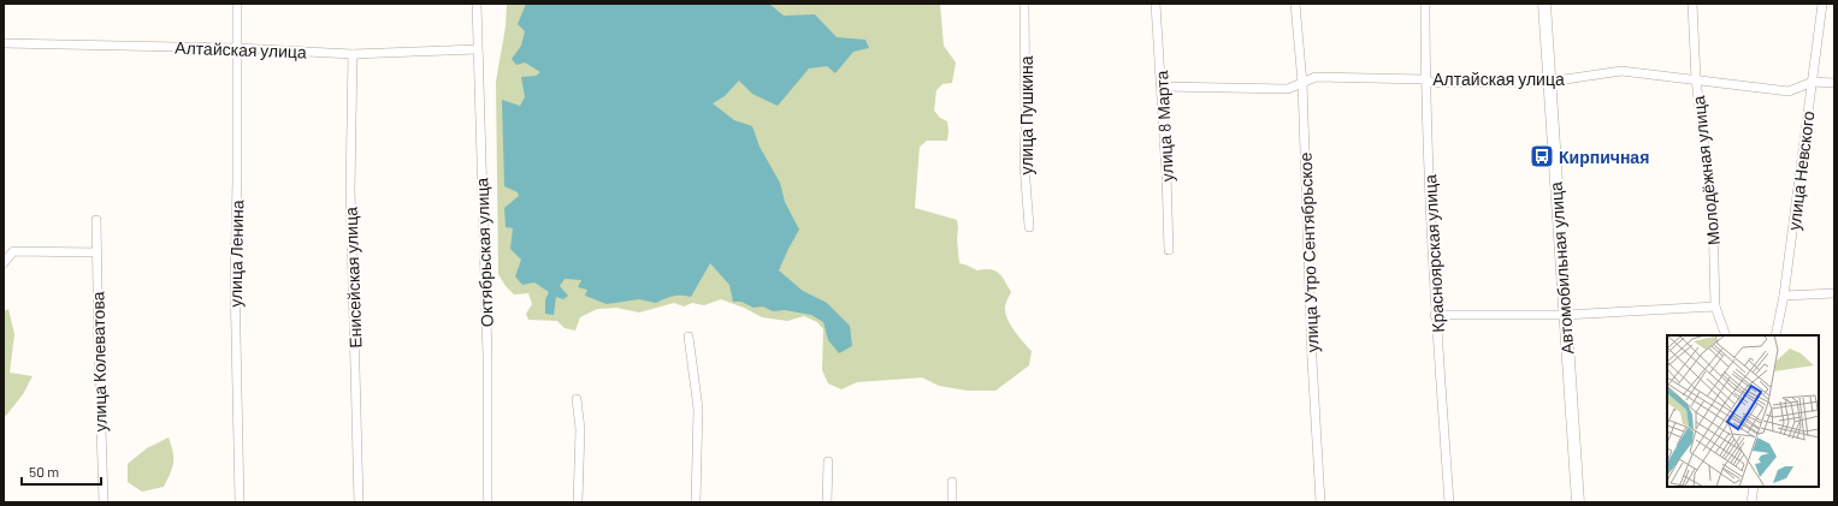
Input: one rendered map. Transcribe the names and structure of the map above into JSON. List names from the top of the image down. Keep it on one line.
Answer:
{"streets":{"street":["Алтайская улица","улица Пушкина","улица 8 Марта","Молодёжная улица","улица Невского","Октябрьская улица","улица Утро Сентябрьское","улица Ленина","Красноярская улица","Автомобильная улица","Енисейская улица","улица Колеватова"]},"crossings":[["Алтайская улица","улица 8 Марта"],["Алтайская улица","Молодёжная улица"],["Алтайская улица","улица Невского"],["Алтайская улица","Октябрьская улица"],["Алтайская улица","улица Утро Сентябрьское"],["Алтайская улица","улица Ленина"],["Алтайская улица","Красноярская улица"],["Алтайская улица","Автомобильная улица"],["Алтайская улица","Енисейская улица"]],"places":{"bus stop":["Кирпичная"]},"scale_bar":"50 m"}
